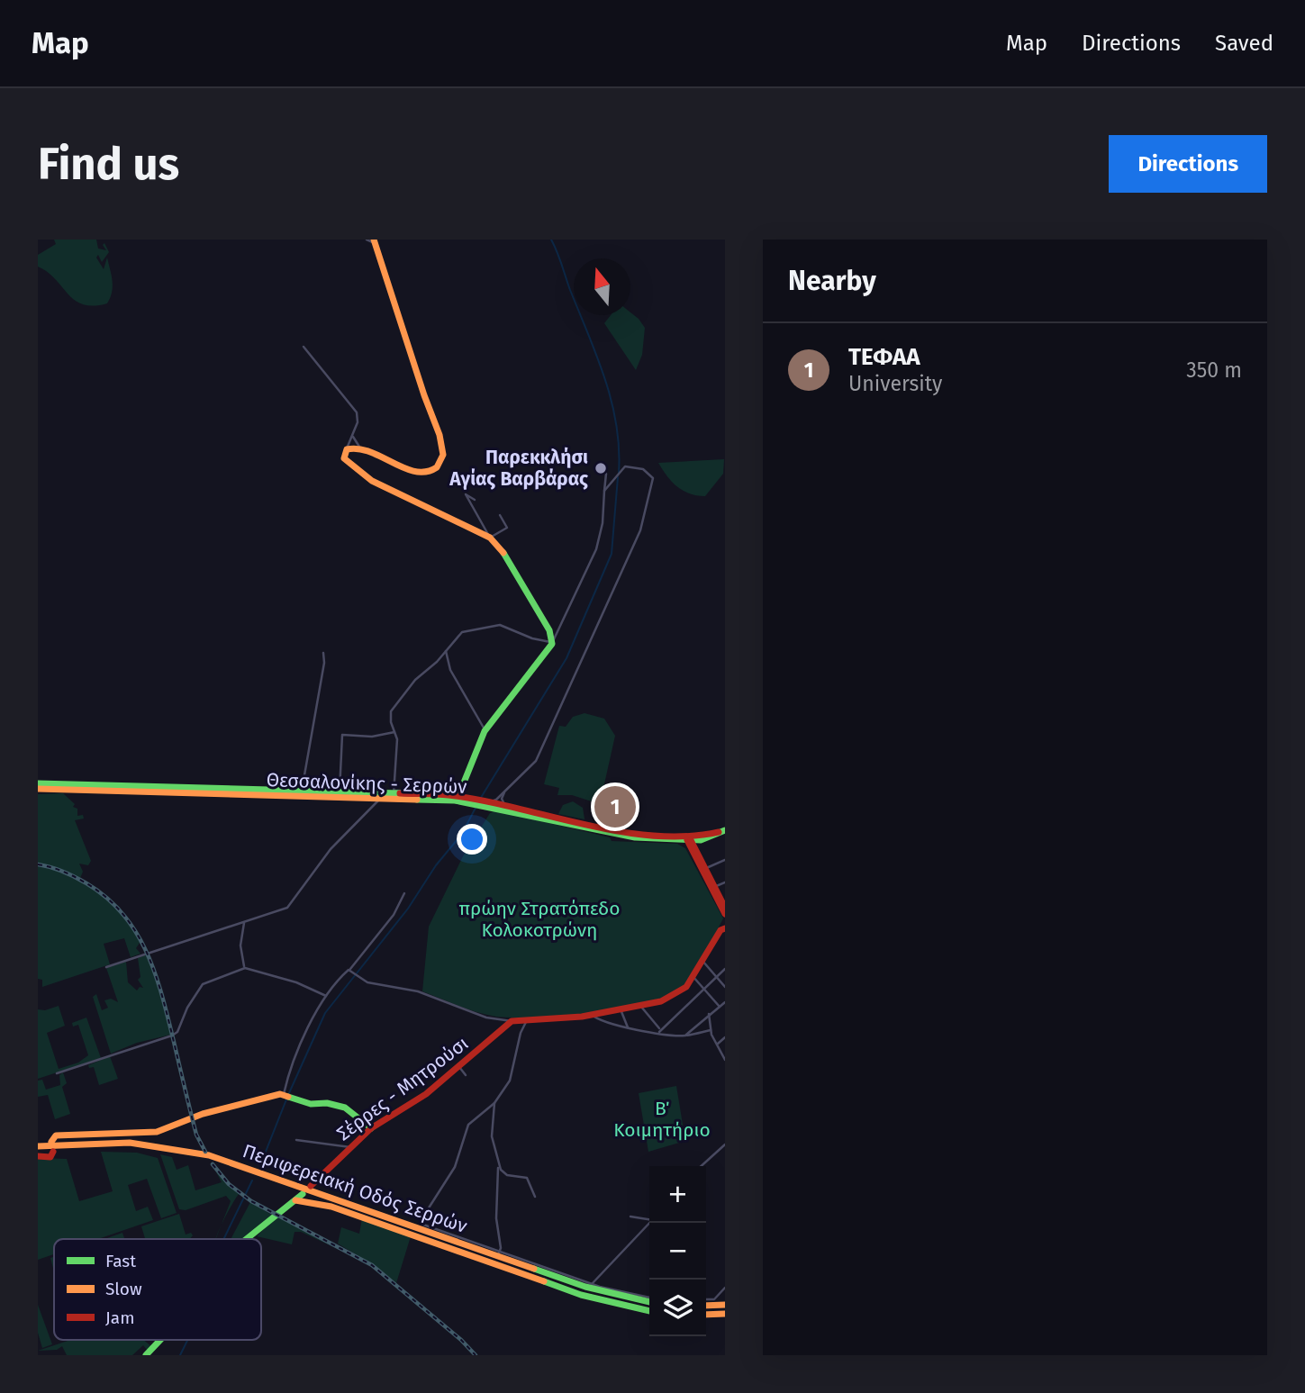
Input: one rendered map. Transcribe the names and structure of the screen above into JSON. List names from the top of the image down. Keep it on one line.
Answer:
{"streets":{"street":["Θεσσαλονίκης - Σερρών","Σέρρες - Μητρούσι","Περιφερειακή Οδός Σερρών"]},"parks":["πρώην Στρατόπεδο Κολοκοτρώνη","Β΄ Κοιμητήριο"],"places":["Παρεκκλήσι Αγίας Βαρβάρας"],"legend":["Fast","Slow","Jam"],"north":"top","page":{"header":"Map","nav":["Map","Directions","Saved"],"buttons":"Directions","title":"Find us","heading":"Nearby","list":[{"mark":"1","name":"ΤΕΦΑΑ","note":"University","value":"350 m"}],"pins":"1","map_buttons":["+","−"]}}
